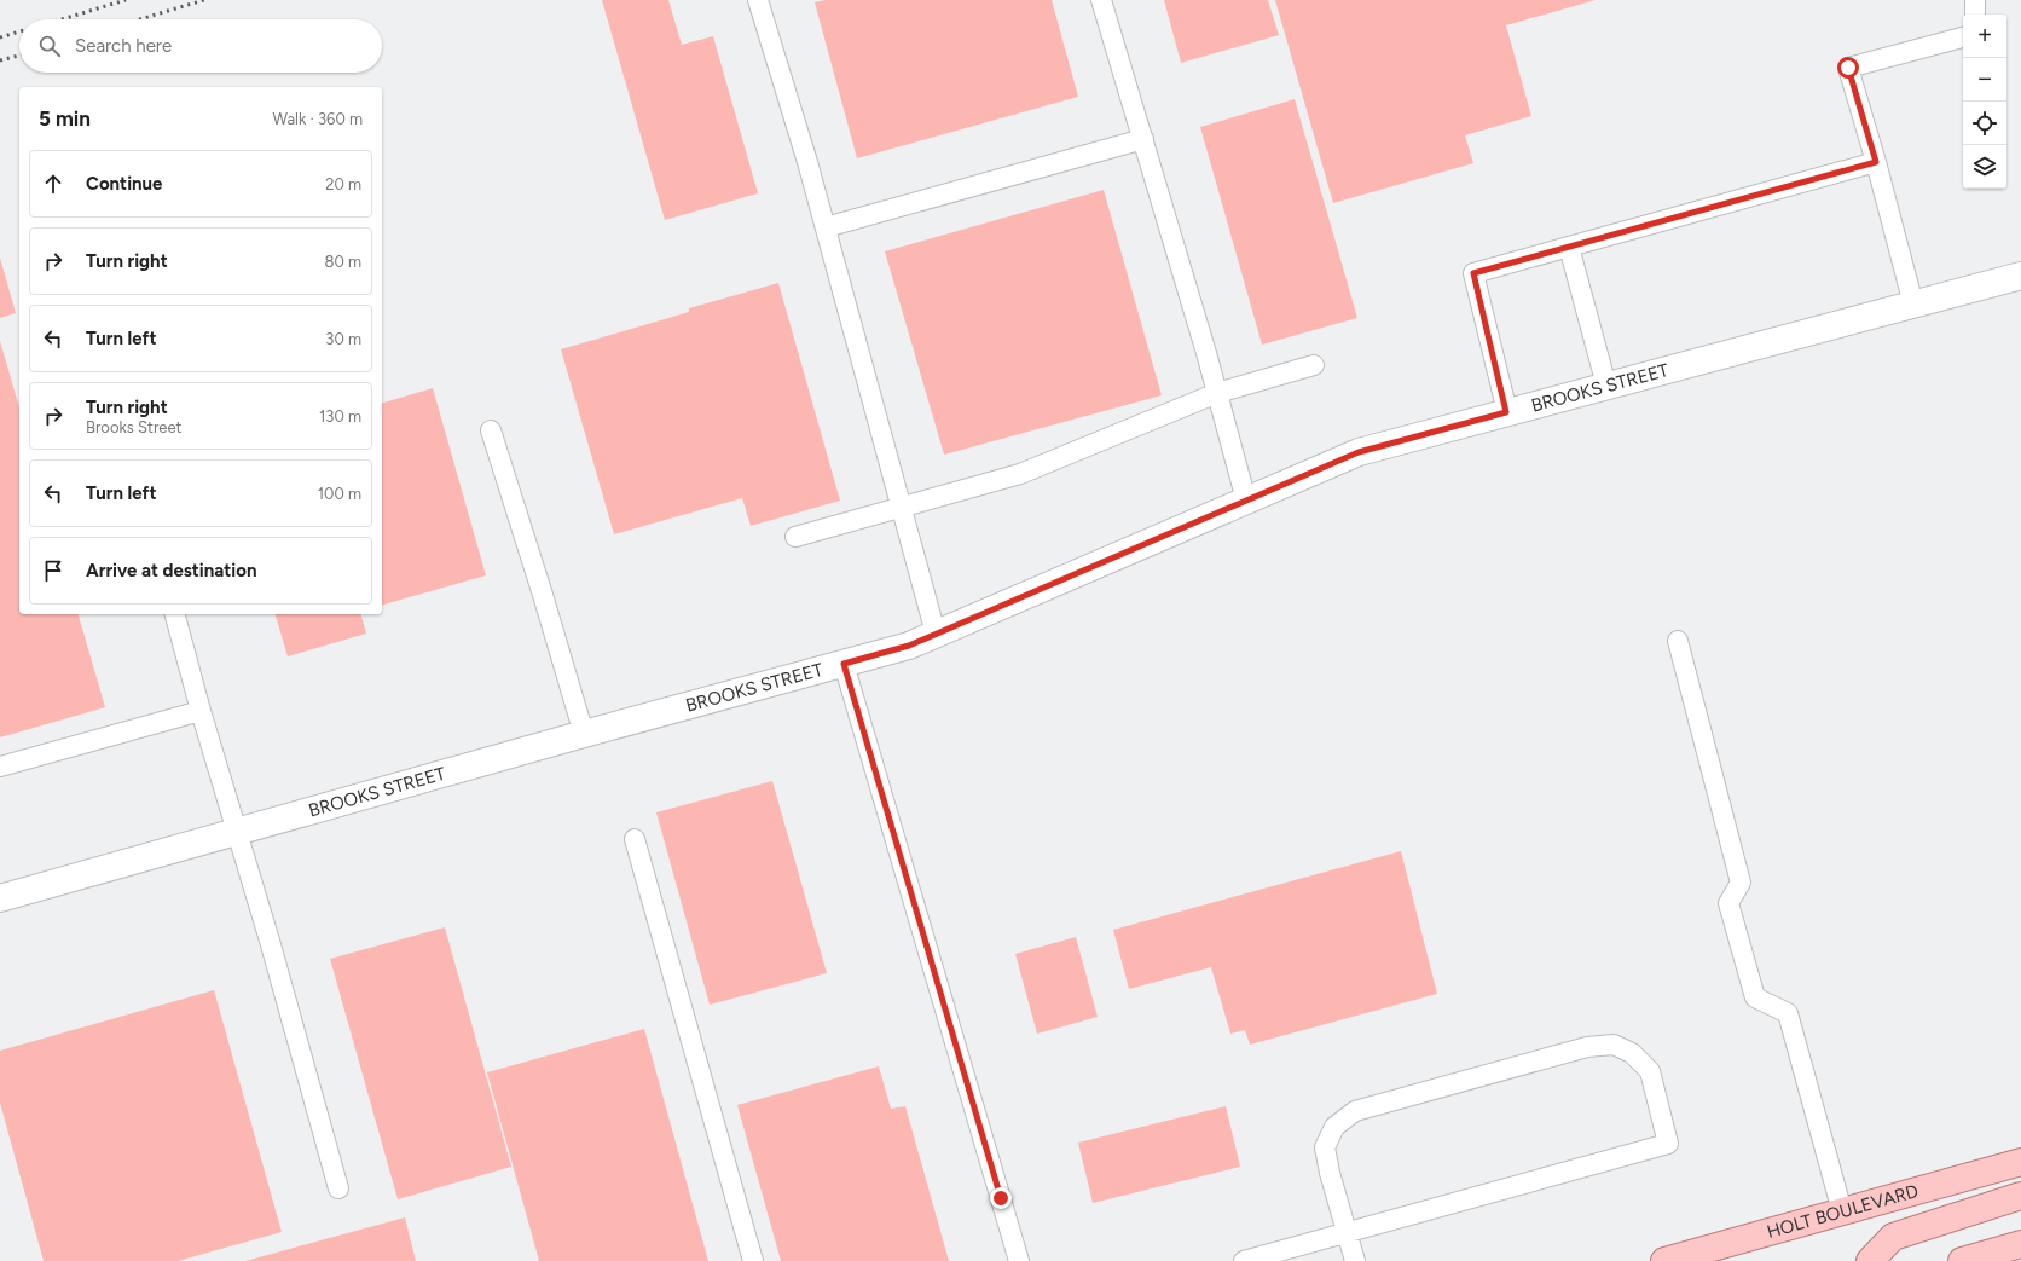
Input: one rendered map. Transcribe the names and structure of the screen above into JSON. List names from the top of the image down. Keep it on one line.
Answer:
{"streets":{"main road":["HOLT BOULEVARD"],"street":["BROOKS STREET"]},"page":{"map_buttons":["+","−"],"search":"Search here","heading":["5 min","Walk · 360 m"],"list":[["Continue","20 m"],["Turn right","80 m"],["Turn left","30 m"],["Turn right","Brooks Street","130 m"],["Turn left","100 m"],"Arrive at destination"]}}
